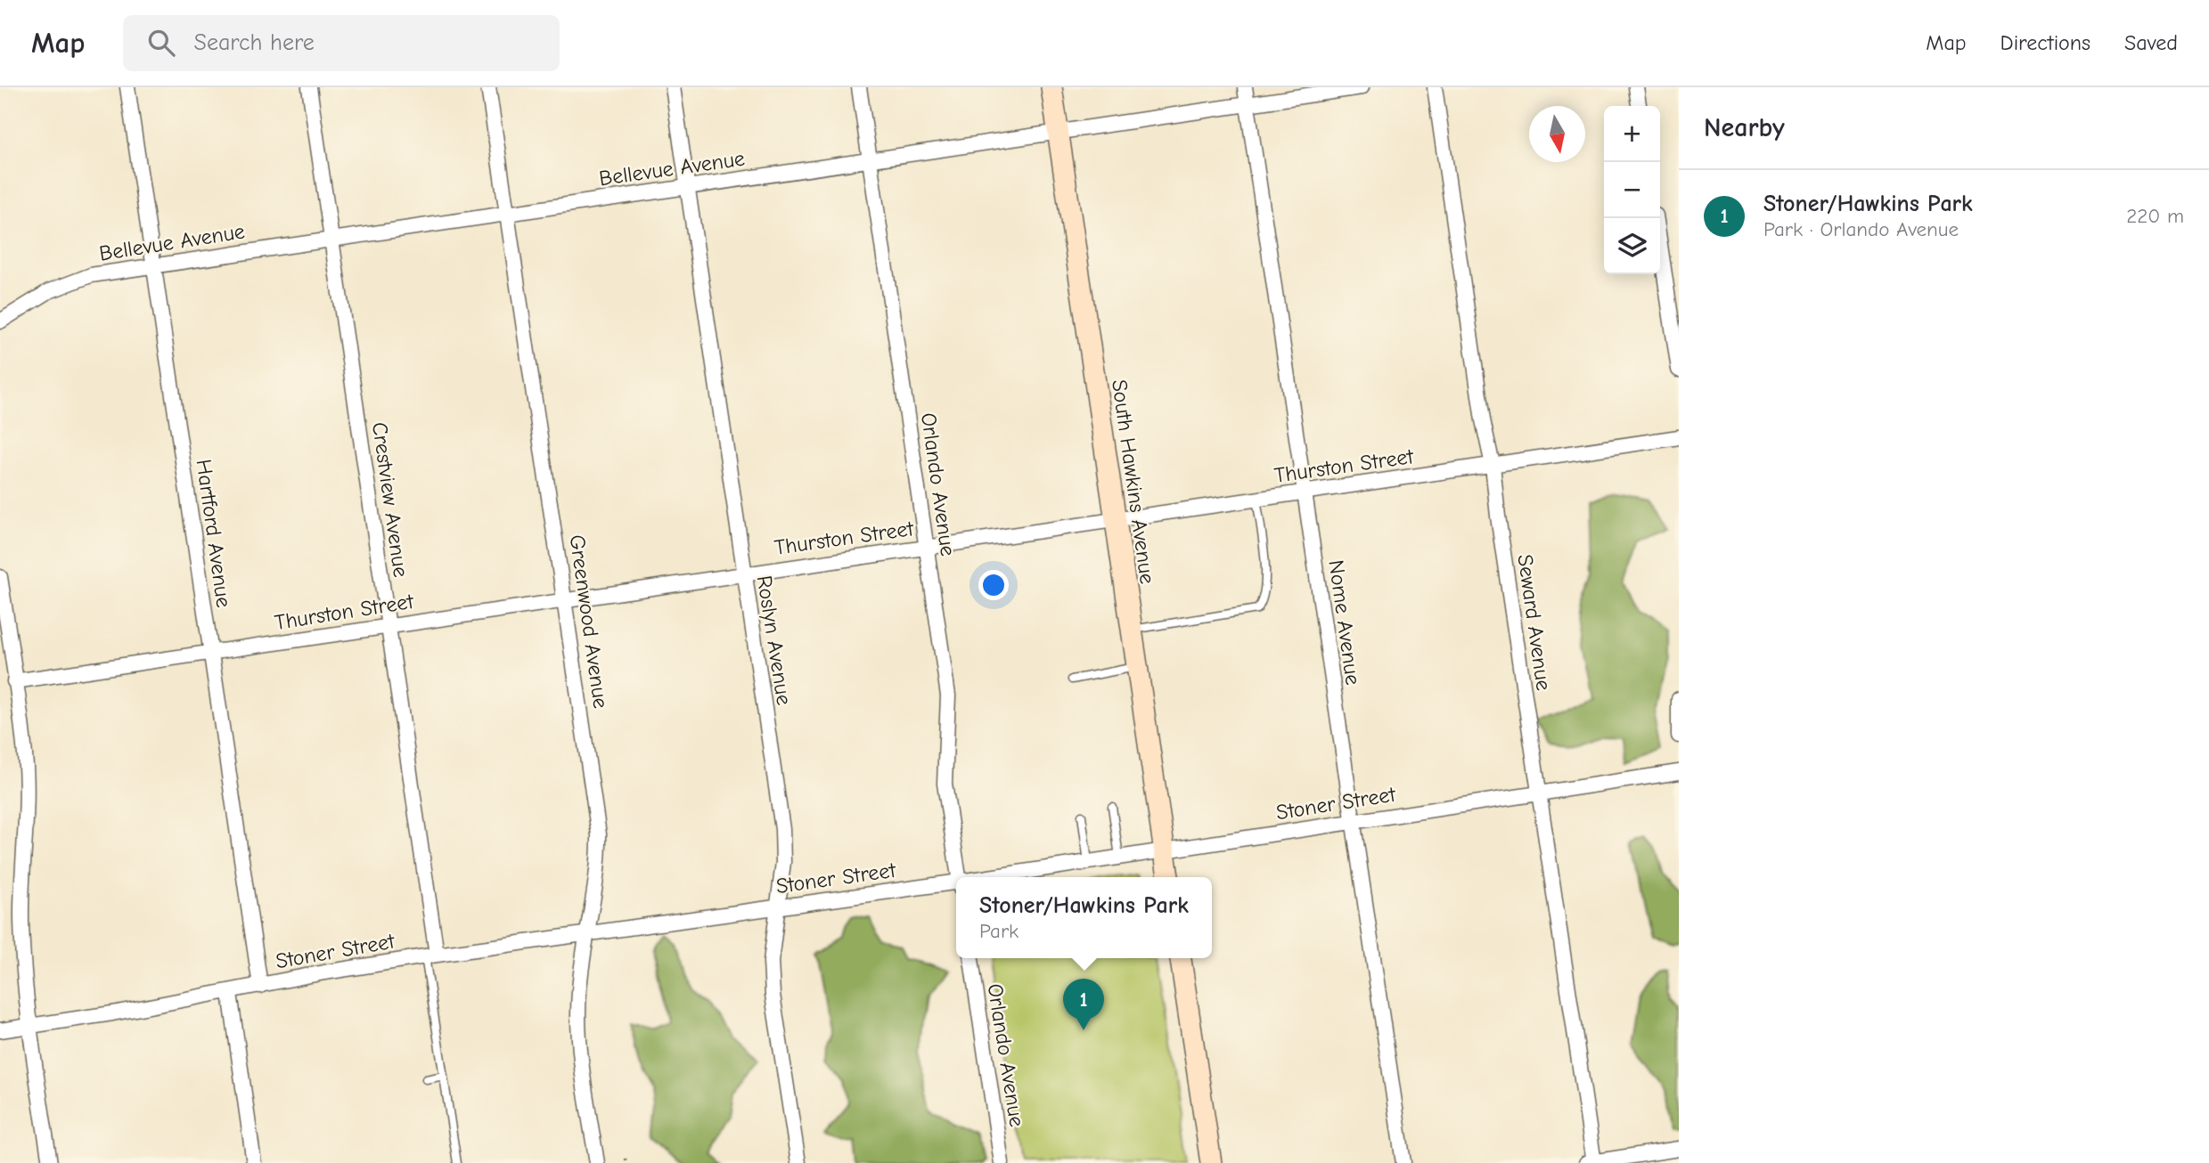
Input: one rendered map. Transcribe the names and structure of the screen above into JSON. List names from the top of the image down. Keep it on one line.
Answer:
{"streets":{"street":["Bellevue Avenue","Thurston Street","South Hawkins Avenue","Orlando Avenue","Crestview Avenue","Hartford Avenue","Greenwood Avenue","Nome Avenue","Seward Avenue","Roslyn Avenue","Stoner Street"]},"crossings":[["Bellevue Avenue","South Hawkins Avenue"],["Bellevue Avenue","Orlando Avenue"],["Bellevue Avenue","Crestview Avenue"],["Bellevue Avenue","Hartford Avenue"],["Bellevue Avenue","Greenwood Avenue"],["Bellevue Avenue","Nome Avenue"],["Bellevue Avenue","Roslyn Avenue"],["Thurston Street","South Hawkins Avenue"],["Thurston Street","Orlando Avenue"],["Thurston Street","Crestview Avenue"],["Thurston Street","Hartford Avenue"],["Thurston Street","Greenwood Avenue"],["Thurston Street","Nome Avenue"],["Thurston Street","Seward Avenue"],["Thurston Street","Roslyn Avenue"],["South Hawkins Avenue","Stoner Street"],["Crestview Avenue","Stoner Street"],["Hartford Avenue","Stoner Street"],["Greenwood Avenue","Stoner Street"],["Nome Avenue","Stoner Street"],["Seward Avenue","Stoner Street"],["Roslyn Avenue","Stoner Street"]],"north":"bottom","page":{"header":"Map","search":"Search here","nav":["Map","Directions","Saved"],"heading":"Nearby","map_buttons":["+","−"],"list":[{"mark":"1","name":"Stoner/Hawkins Park","note":"Park · Orlando Avenue","value":"220 m"}],"popup":["Stoner/Hawkins Park","Park"],"pins":"1"}}
